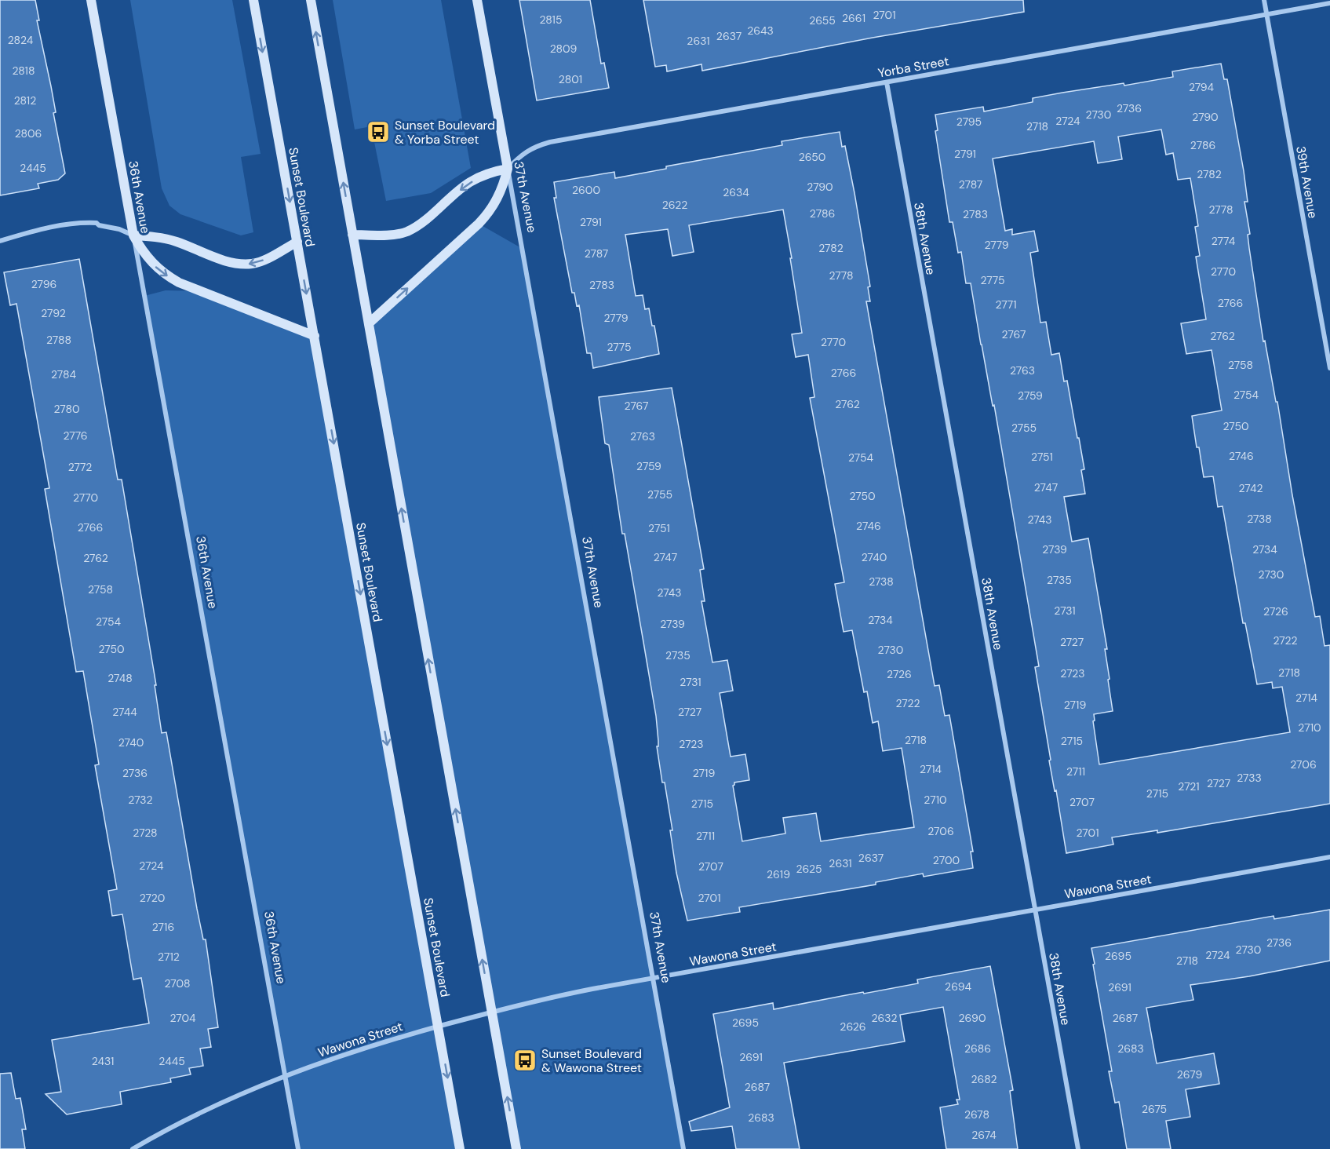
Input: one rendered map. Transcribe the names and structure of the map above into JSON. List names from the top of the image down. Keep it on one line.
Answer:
{"streets":{"main road":["36th Avenue","Sunset Boulevard","37th Avenue"],"street":["Yorba Street","39th Avenue","38th Avenue","Wawona Street"]},"crossings":[["Yorba Street","39th Avenue"],["Yorba Street","37th Avenue"],["Yorba Street","38th Avenue"],["36th Avenue","Wawona Street"],["Sunset Boulevard","Wawona Street"],["37th Avenue","Wawona Street"],["38th Avenue","Wawona Street"]],"places":{"bus stop":["Sunset Boulevard & Yorba Street","Sunset Boulevard & Wawona Street"]},"house_numbers":["2701","2661","2815","2655","2643","2637","2824","2631","2809","2818","2801","2794","2812","2736","2730","2790","2724","2795","2718","2806","2786","2791","2650","2445","2782","2787","2790","2600","2634","2622","2778","2786","2783","2791","2774","2779","2782","2787","2770","2778","2775","2796","2783","2766","2771","2792","2779","2767","2762","2788","2770","2775","2758","2763","2766","2784","2754","2759","2762","2767","2780","2750","2755","2776","2763","2746","2751","2754","2759","2772","2747","2742","2755","2750","2770","2738","2743","2746","2766","2751","2739","2734","2747","2740","2762","2730","2735","2738","2758","2743","2731","2726","2734","2754","2739","2722","2727","2750","2730","2735","2718","2723","2726","2748","2731","2714","2722","2719","2744","2727","2710","2718","2715","2740","2723","2706","2714","2711","2736","2719","2733","2727","2721","2715","2732","2710","2707","2715","2706","2728","2701","2711","2637","2700","2631","2724","2707","2625","2619","2720","2701","2716","2736","2730","2724","2695","2712","2718","2708","2694","2691","2704","2632","2690","2687","2695","2626","2686","2683","2691","2431","2445","2679","2682","2687","2675","2678","2683","2674"]}
